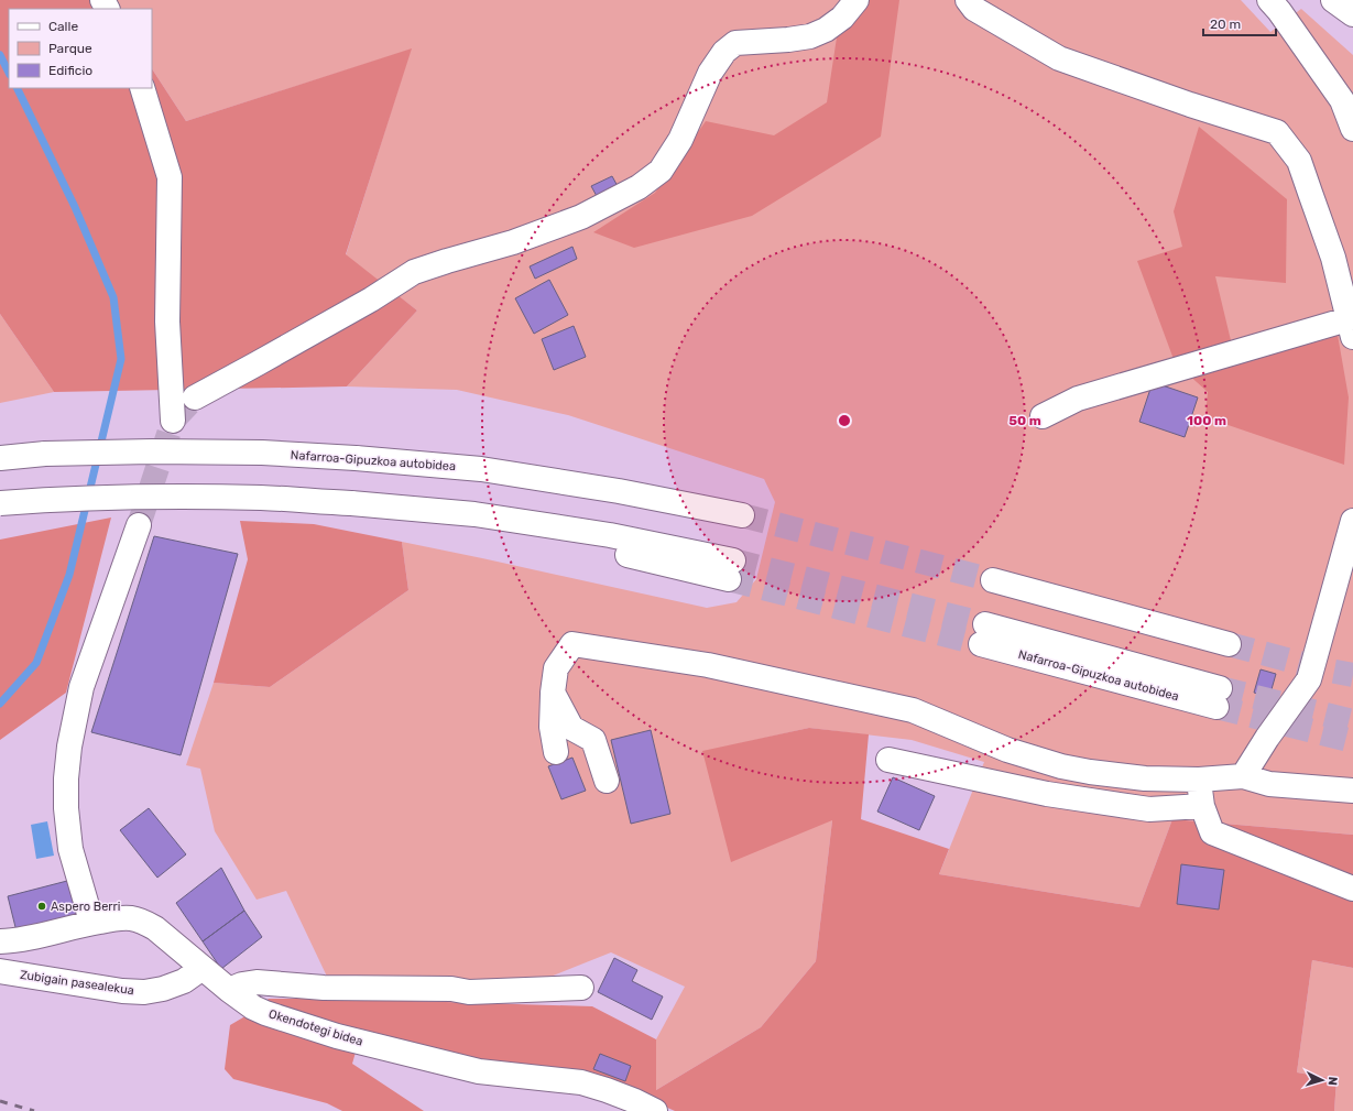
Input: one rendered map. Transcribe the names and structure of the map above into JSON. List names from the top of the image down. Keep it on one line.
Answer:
{"streets":{"main road":["Nafarroa-Gipuzkoa autobidea","Zubigain pasealekua","Okendotegi bidea"]},"crossings":[["Zubigain pasealekua","Okendotegi bidea"]],"places":["Aspero Berri"],"legend":["Calle","Parque","Edificio"],"scale_bar":"20 m","north":"right","rings":["50 m","100 m"]}
